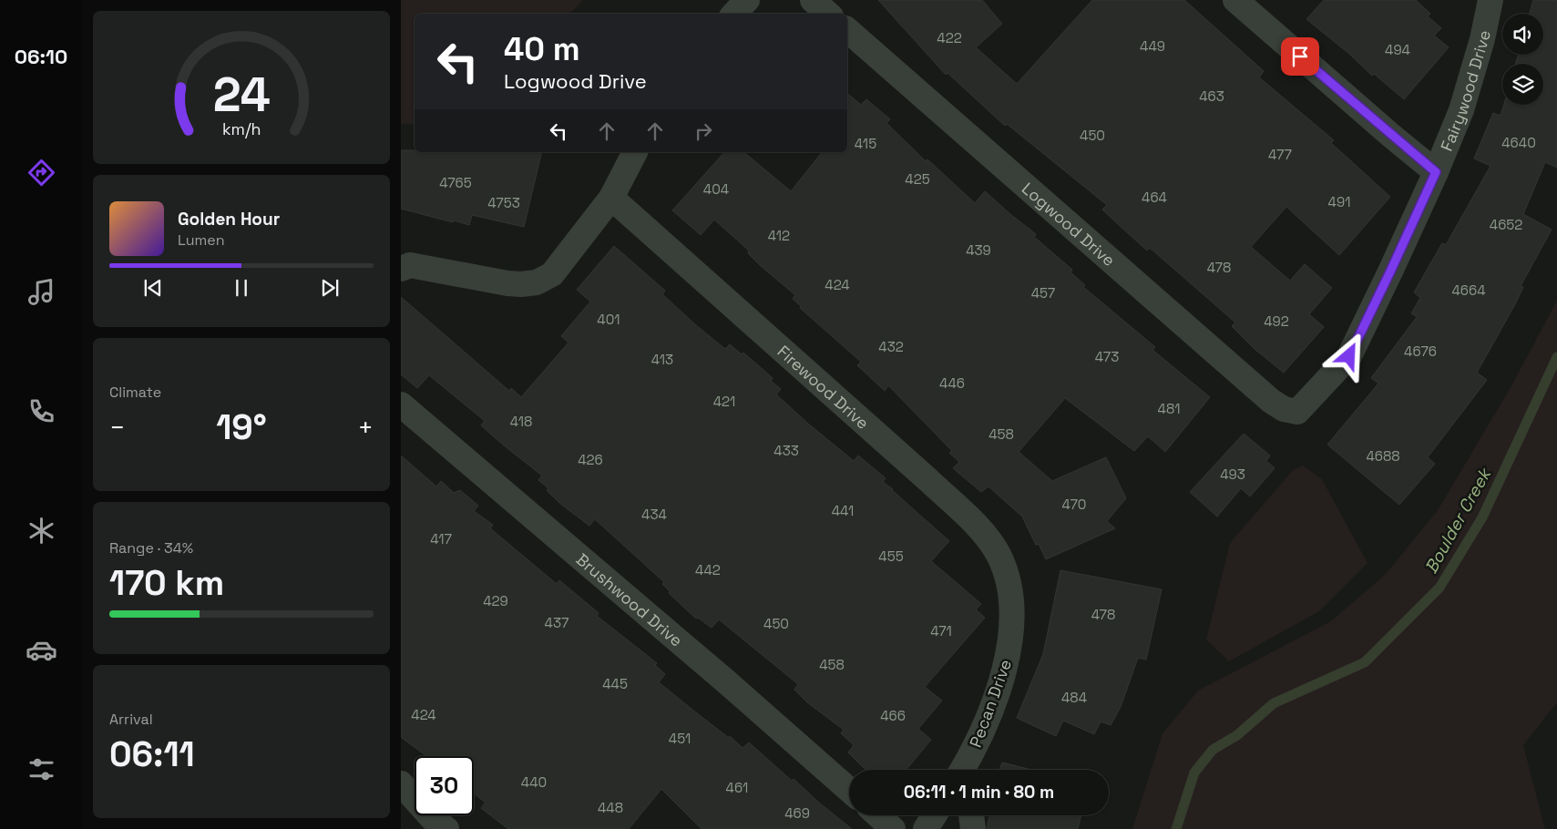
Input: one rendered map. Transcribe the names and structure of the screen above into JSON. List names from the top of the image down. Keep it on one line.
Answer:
{"streets":{"street":["Fairywood Drive","Logwood Drive","Firewood Drive","Brushwood Drive","Pecan Drive"]},"crossings":[["Fairywood Drive","Logwood Drive"],["Firewood Drive","Pecan Drive"]],"water":["Boulder Creek"],"house_numbers":["422","449","494","463","450","4640","415","477","425","4765","404","464","491","4753","4652","412","439","478","424","4664","457","401","492","432","4676","473","413","446","421","481","418","458","433","4688","426","493","470","441","434","417","455","442","429","478","437","450","471","458","445","484","424","466","451","440","461","448","469"],"page":{"tabs":"06:10","turn":["40 m","Logwood Drive"],"song":["Golden Hour","Lumen"],"tile":["Climate",["Range · 34%","170 km"],["Arrival","06:11"]],"heat":["−","19°","+"],"limit":"30","trip":"06:11 · 1 min · 80 m","gauge":["24","km/h"]}}
